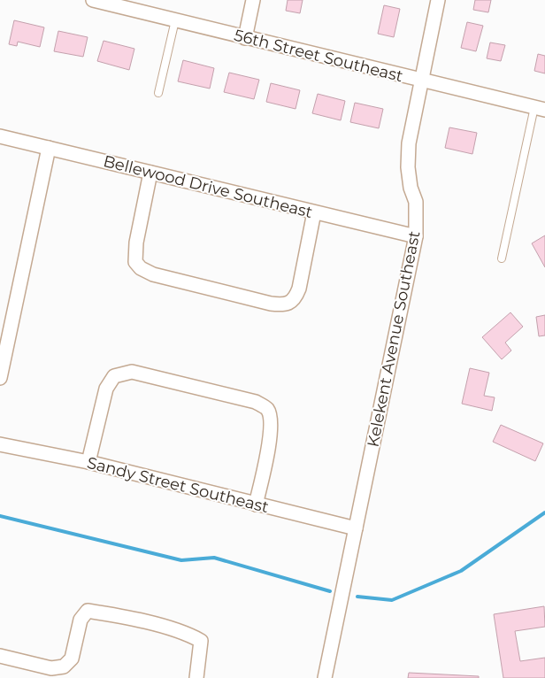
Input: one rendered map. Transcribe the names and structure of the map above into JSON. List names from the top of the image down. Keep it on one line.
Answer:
{"streets":{"street":["56th Street Southeast","Bellewood Drive Southeast","Kelekent Avenue Southeast","Sandy Street Southeast"]},"crossings":[["56th Street Southeast","Kelekent Avenue Southeast"],["Bellewood Drive Southeast","Kelekent Avenue Southeast"],["Kelekent Avenue Southeast","Sandy Street Southeast"]]}
